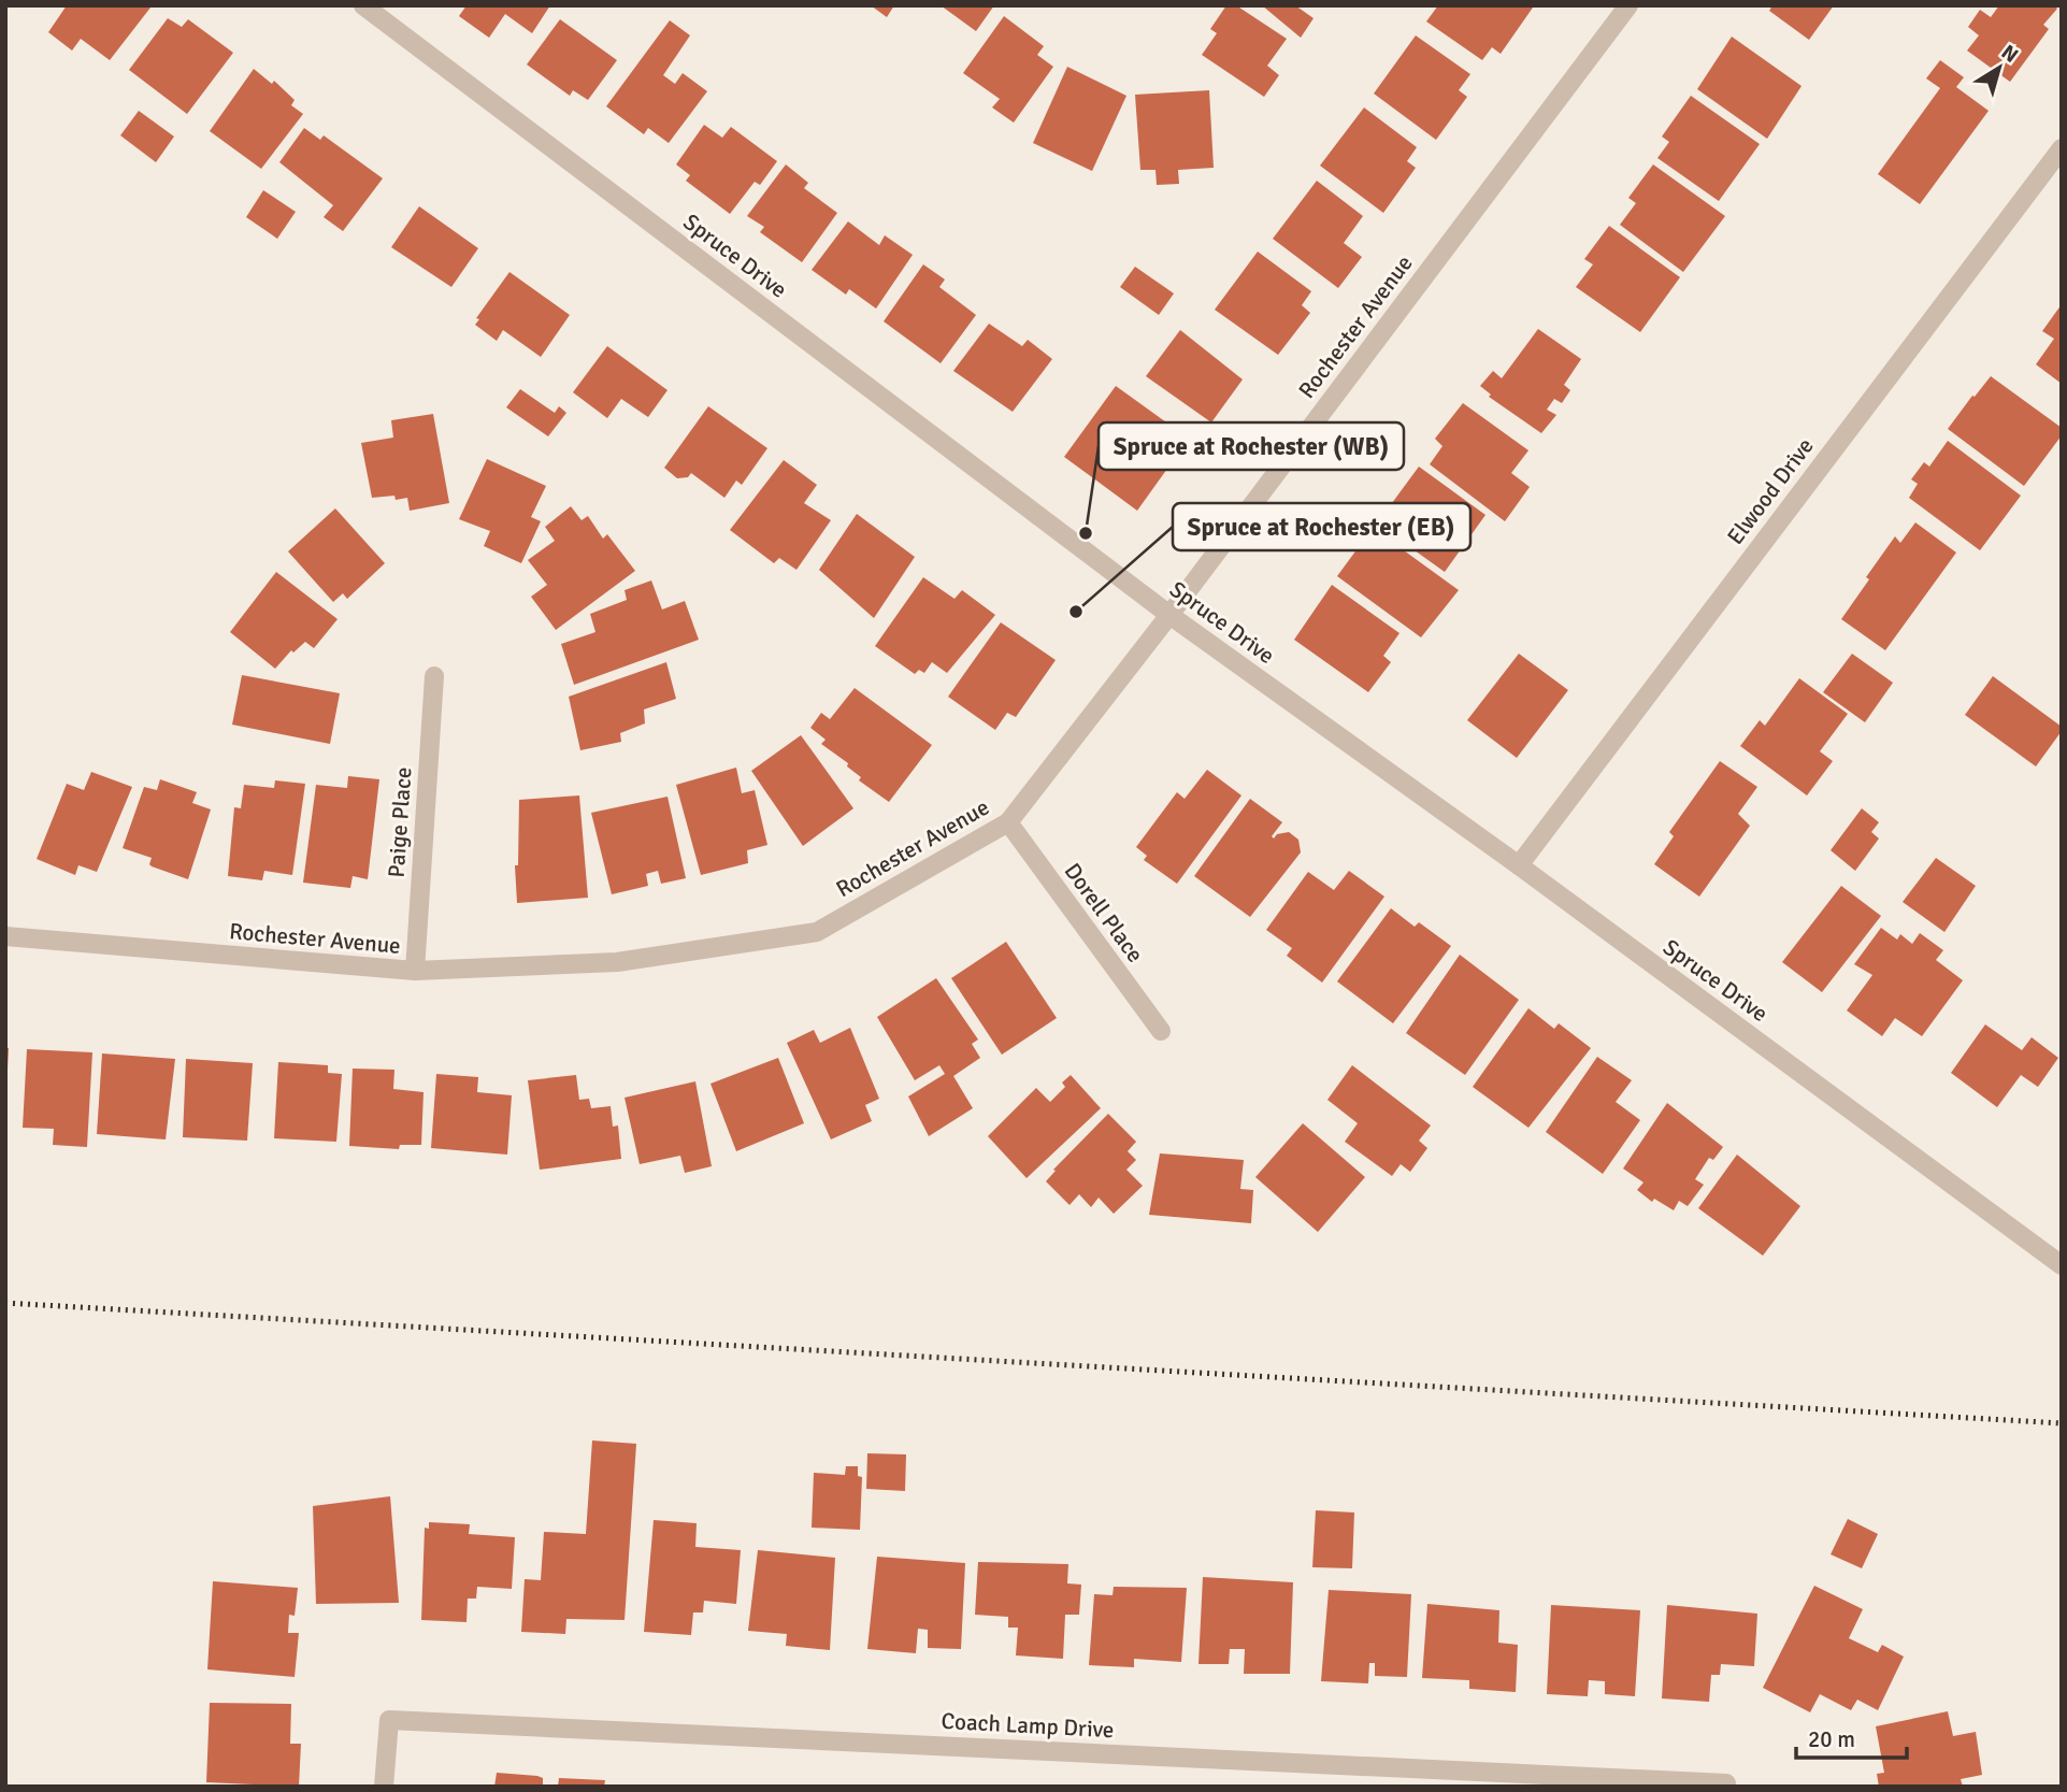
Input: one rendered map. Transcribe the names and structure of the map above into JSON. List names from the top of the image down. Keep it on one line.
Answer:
{"streets":{"street":["Spruce Drive","Rochester Avenue","Elwood Drive","Paige Place","Dorell Place","Coach Lamp Drive"]},"crossings":[["Spruce Drive","Rochester Avenue"],["Spruce Drive","Elwood Drive"],["Rochester Avenue","Paige Place"],["Rochester Avenue","Dorell Place"]],"places":["Spruce at Rochester (WB)","Spruce at Rochester (EB)"],"scale_bar":"20 m","north":"top right"}
